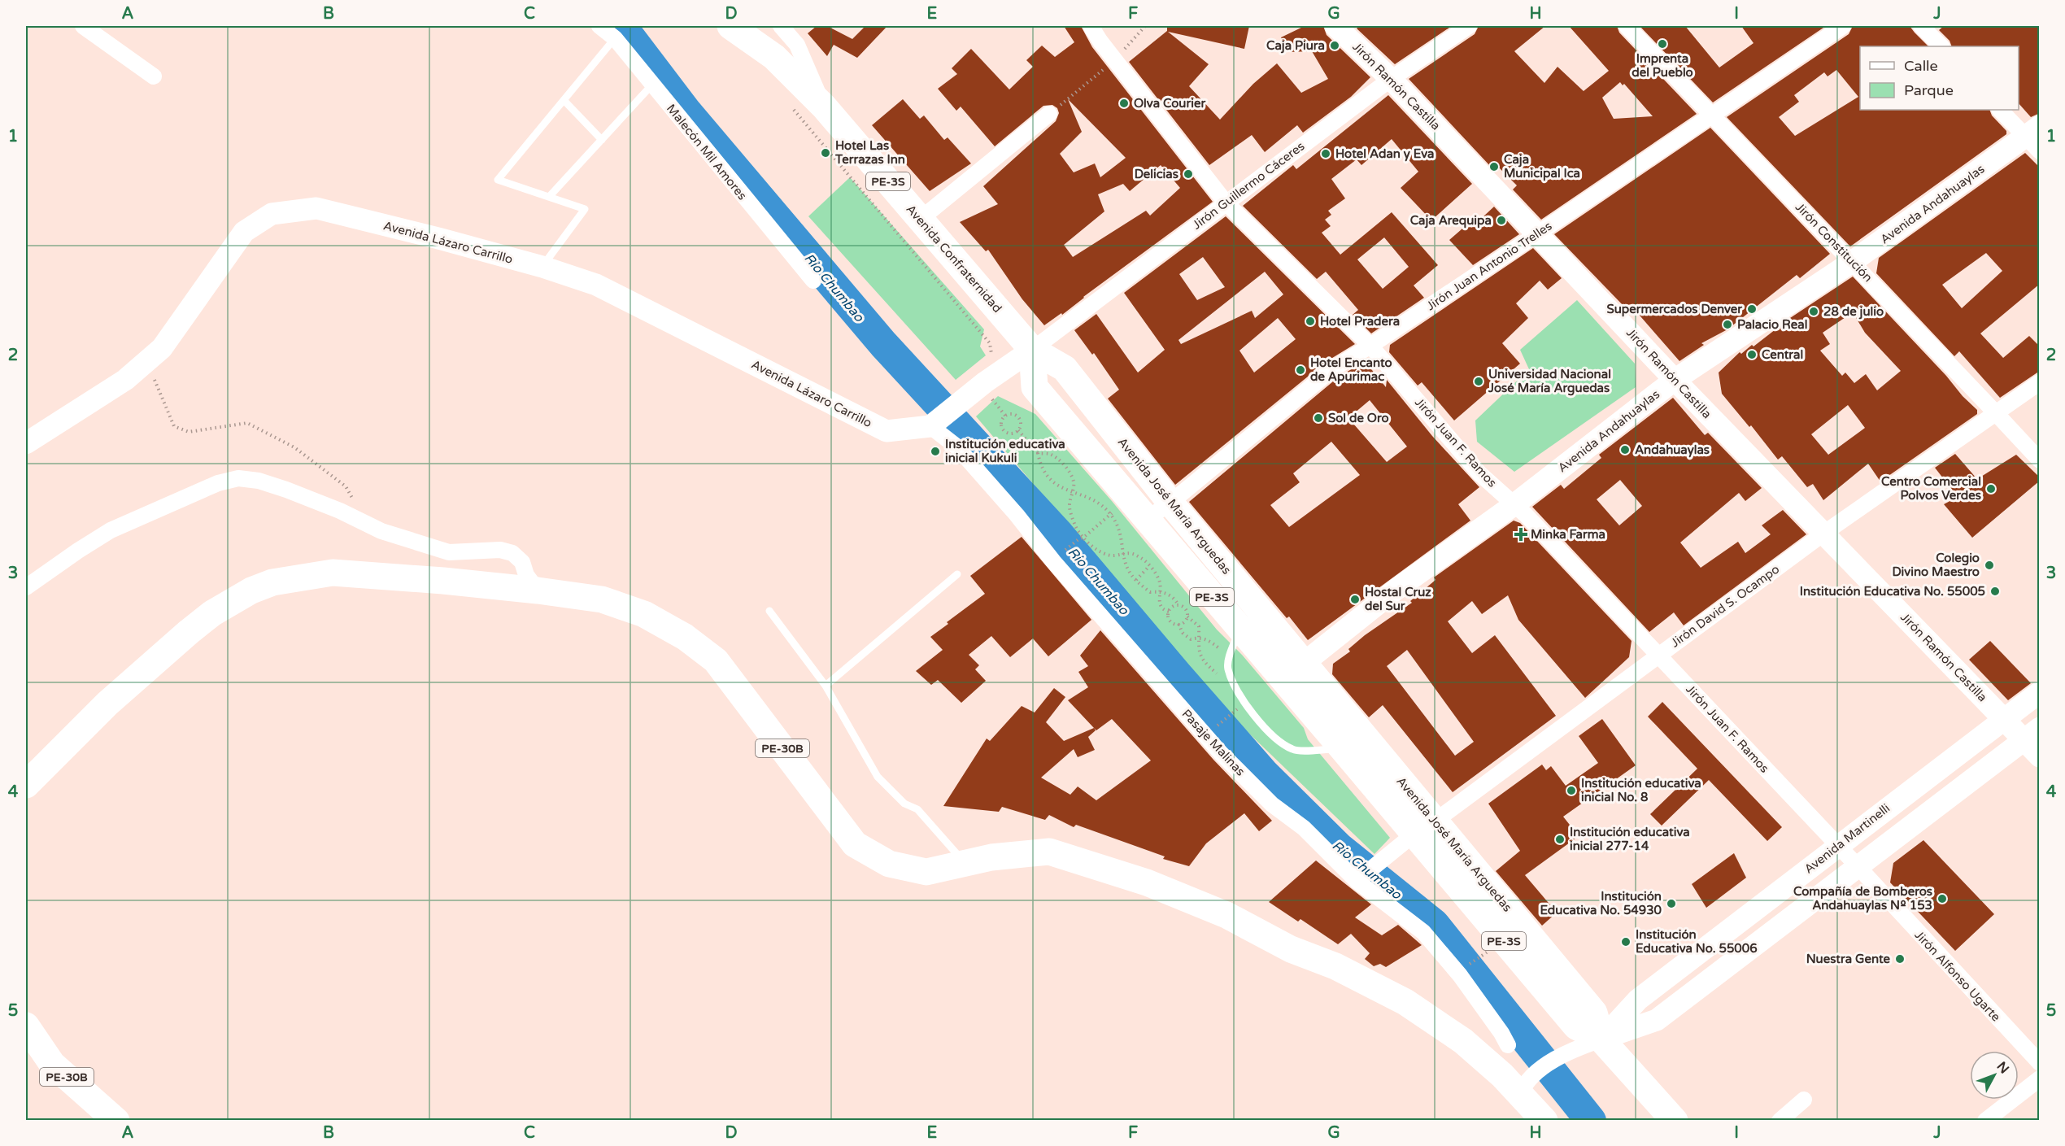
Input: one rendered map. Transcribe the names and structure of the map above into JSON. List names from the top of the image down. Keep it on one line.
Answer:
{"streets":{"highway":["PE-3S","Avenida Confraternidad","Avenida José María Arguedas","PE-30B"],"street":["Jirón Ramón Castilla","Malecón Mil Amores","Jirón Guillermo Cáceres","Avenida Andahuaylas","Avenida Lázaro Carrillo","Jirón Constitución","Jirón Juan Antonio Trelles","Jirón Juan F. Ramos","Jirón David S. Ocampo","Pasaje Malinas","Avenida Martinelli","Jirón Alfonso Ugarte"]},"crossings":[["Jirón Ramón Castilla","Jirón Guillermo Cáceres"],["Jirón Ramón Castilla","Avenida Andahuaylas"],["Jirón Ramón Castilla","Jirón Juan Antonio Trelles"],["Jirón Ramón Castilla","Jirón David S. Ocampo"],["Jirón Ramón Castilla","Avenida Martinelli"],["PE-3S","Avenida José María Arguedas"],["PE-3S","Avenida Martinelli"],["Jirón Guillermo Cáceres","Avenida Confraternidad"],["Jirón Guillermo Cáceres","Jirón Juan F. Ramos"],["Jirón Guillermo Cáceres","Avenida José María Arguedas"],["Avenida Andahuaylas","Jirón Constitución"],["Avenida Andahuaylas","Jirón Juan F. Ramos"],["Avenida Andahuaylas","Avenida José María Arguedas"],["Avenida Lázaro Carrillo","Pasaje Malinas"],["Jirón Constitución","Jirón Juan Antonio Trelles"],["Jirón Constitución","Jirón David S. Ocampo"],["Avenida Confraternidad","Avenida José María Arguedas"],["Jirón Juan Antonio Trelles","Jirón Juan F. Ramos"],["Jirón Juan Antonio Trelles","Avenida José María Arguedas"],["Jirón Juan F. Ramos","Jirón David S. Ocampo"],["Jirón Juan F. Ramos","Avenida Martinelli"],["Jirón Juan F. Ramos","Jirón Alfonso Ugarte"],["Avenida José María Arguedas","Jirón David S. Ocampo"],["Avenida José María Arguedas","Avenida Martinelli"],["Jirón David S. Ocampo","Pasaje Malinas"],["Avenida Martinelli","Jirón Alfonso Ugarte"]],"water":["Río Chumbao"],"places":{"other":["Imprenta del Pueblo","Caja Piura","Olva Courier","Hotel Las Terrazas Inn","Hotel Adan y Eva","Caja Municipal Ica","Delicias","Caja Arequipa","Supermercados Denver","28 de julio","Hotel Pradera","Palacio Real","Central","Hotel Encanto de Apurimac","Universidad Nacional José María Arguedas","Sol de Oro","Andahuaylas","Institución educativa inicial Kukuli","Centro Comercial Polvos Verdes","Colegio Divino Maestro","Institución Educativa No. 55005","Hostal Cruz del Sur","Institución educativa inicial No. 8","Institución educativa inicial 277-14","Compañía de Bomberos Andahuaylas Nº 153","Institución Educativa No. 54930","Institución Educativa No. 55006","Nuestra Gente"],"health":["Minka Farma"]},"legend":["Calle","Parque"],"north":"top right","grid":{"columns":["A","B","C","D","E","F","G","H","I","J"],"rows":["1","2","3","4","5"]}}
